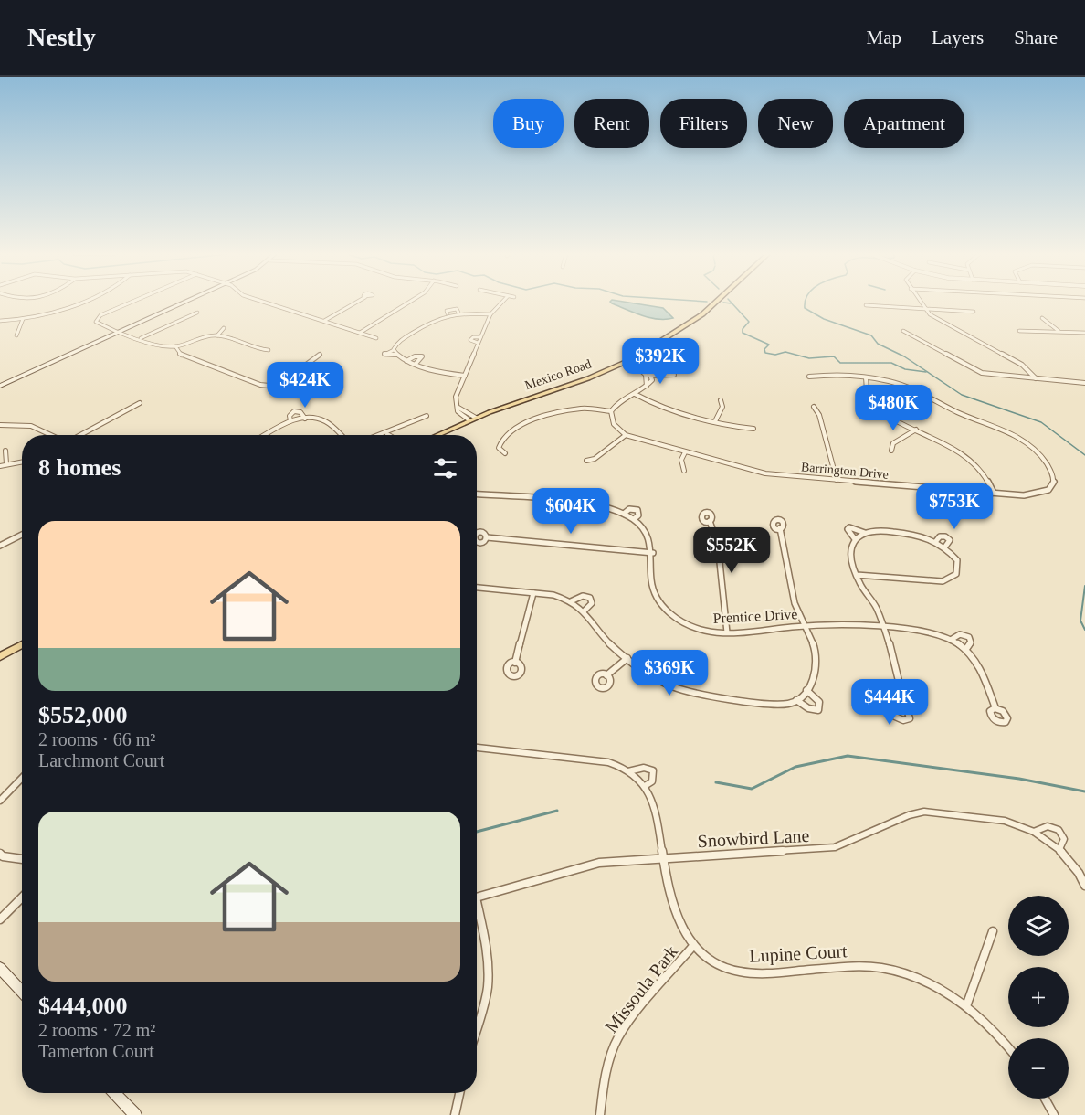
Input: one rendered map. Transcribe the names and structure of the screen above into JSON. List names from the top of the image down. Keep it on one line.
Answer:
{"streets":{"main road":["Mexico Road"],"street":["Barrington Drive","Prentice Drive","Snowbird Lane","Lupine Court","Missoula Park"]},"crossings":[["Snowbird Lane","Lupine Court"],["Lupine Court","Missoula Park"]],"page":{"header":"Nestly","nav":["Map","Layers","Share"],"chip":["Buy","Rent","Filters","New","Apartment"],"price":["$392K","$424K","$480K","$753K","$604K","$552K","$369K","$444K"],"heading":"8 homes","list":[{"name":"$552,000","note":"2 rooms · 66 m² · Larchmont Court"},{"name":"$444,000","note":"2 rooms · 72 m² · Tamerton Court"}],"map_buttons":["+","−"]}}
